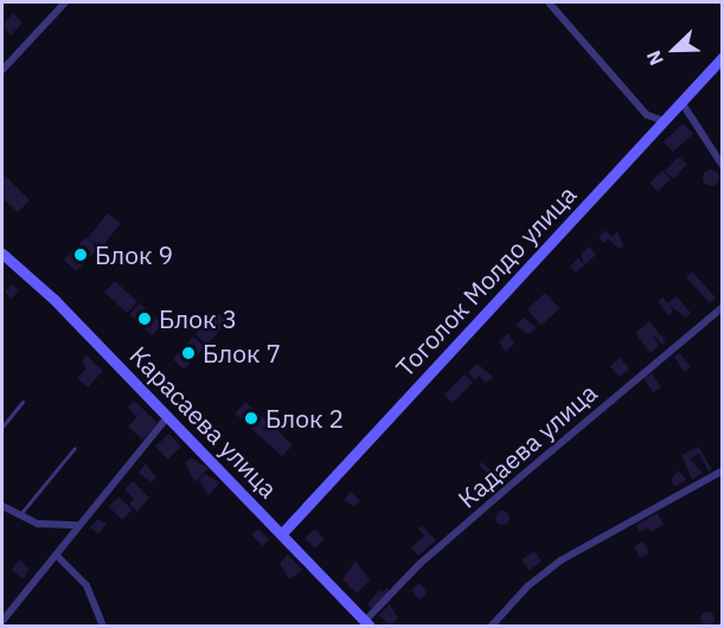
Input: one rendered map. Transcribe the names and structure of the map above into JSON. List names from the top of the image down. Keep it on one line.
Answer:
{"streets":{"street":["Тоголок Молдо улица","Карасаева улица","Кадаева улица"]},"crossings":[["Тоголок Молдо улица","Карасаева улица"],["Карасаева улица","Кадаева улица"]],"places":["Блок 9","Блок 3","Блок 7","Блок 2"],"north":"bottom left"}
